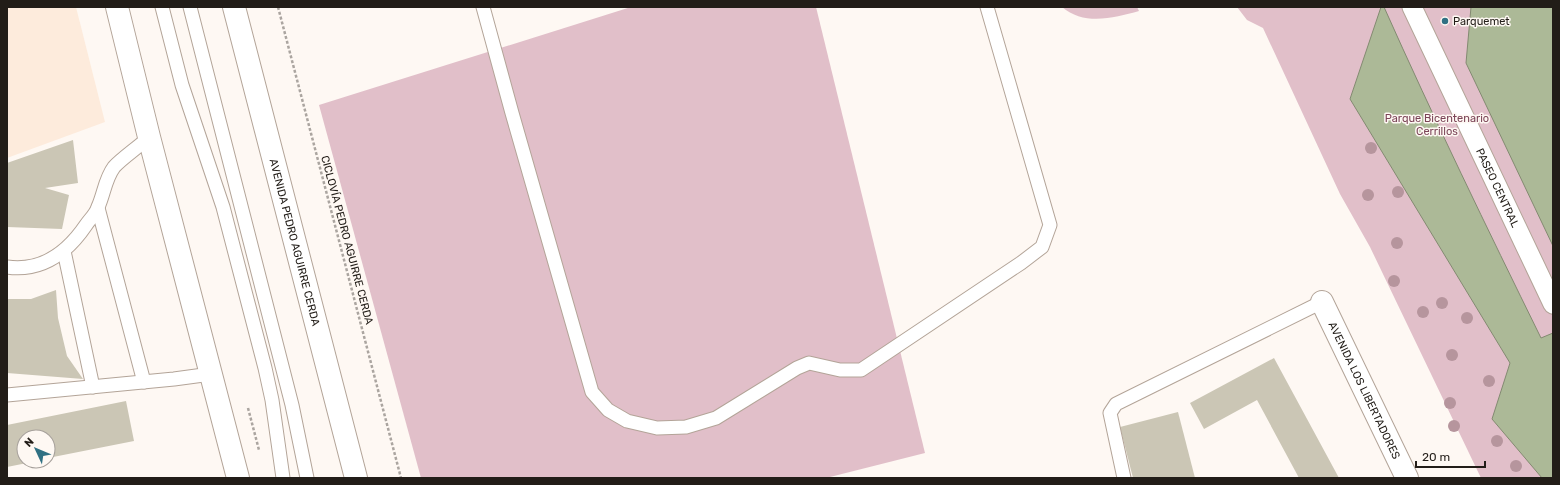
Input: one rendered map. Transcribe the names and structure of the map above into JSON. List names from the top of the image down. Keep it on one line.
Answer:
{"streets":{"main road":["AVENIDA PEDRO AGUIRRE CERDA","AVENIDA LOS LIBERTADORES"],"street":["PASEO CENTRAL"],"path":["CICLOVÍA PEDRO AGUIRRE CERDA"]},"parks":["Parque Bicentenario Cerrillos"],"places":["Parquemet"],"scale_bar":"20 m","north":"top left"}
